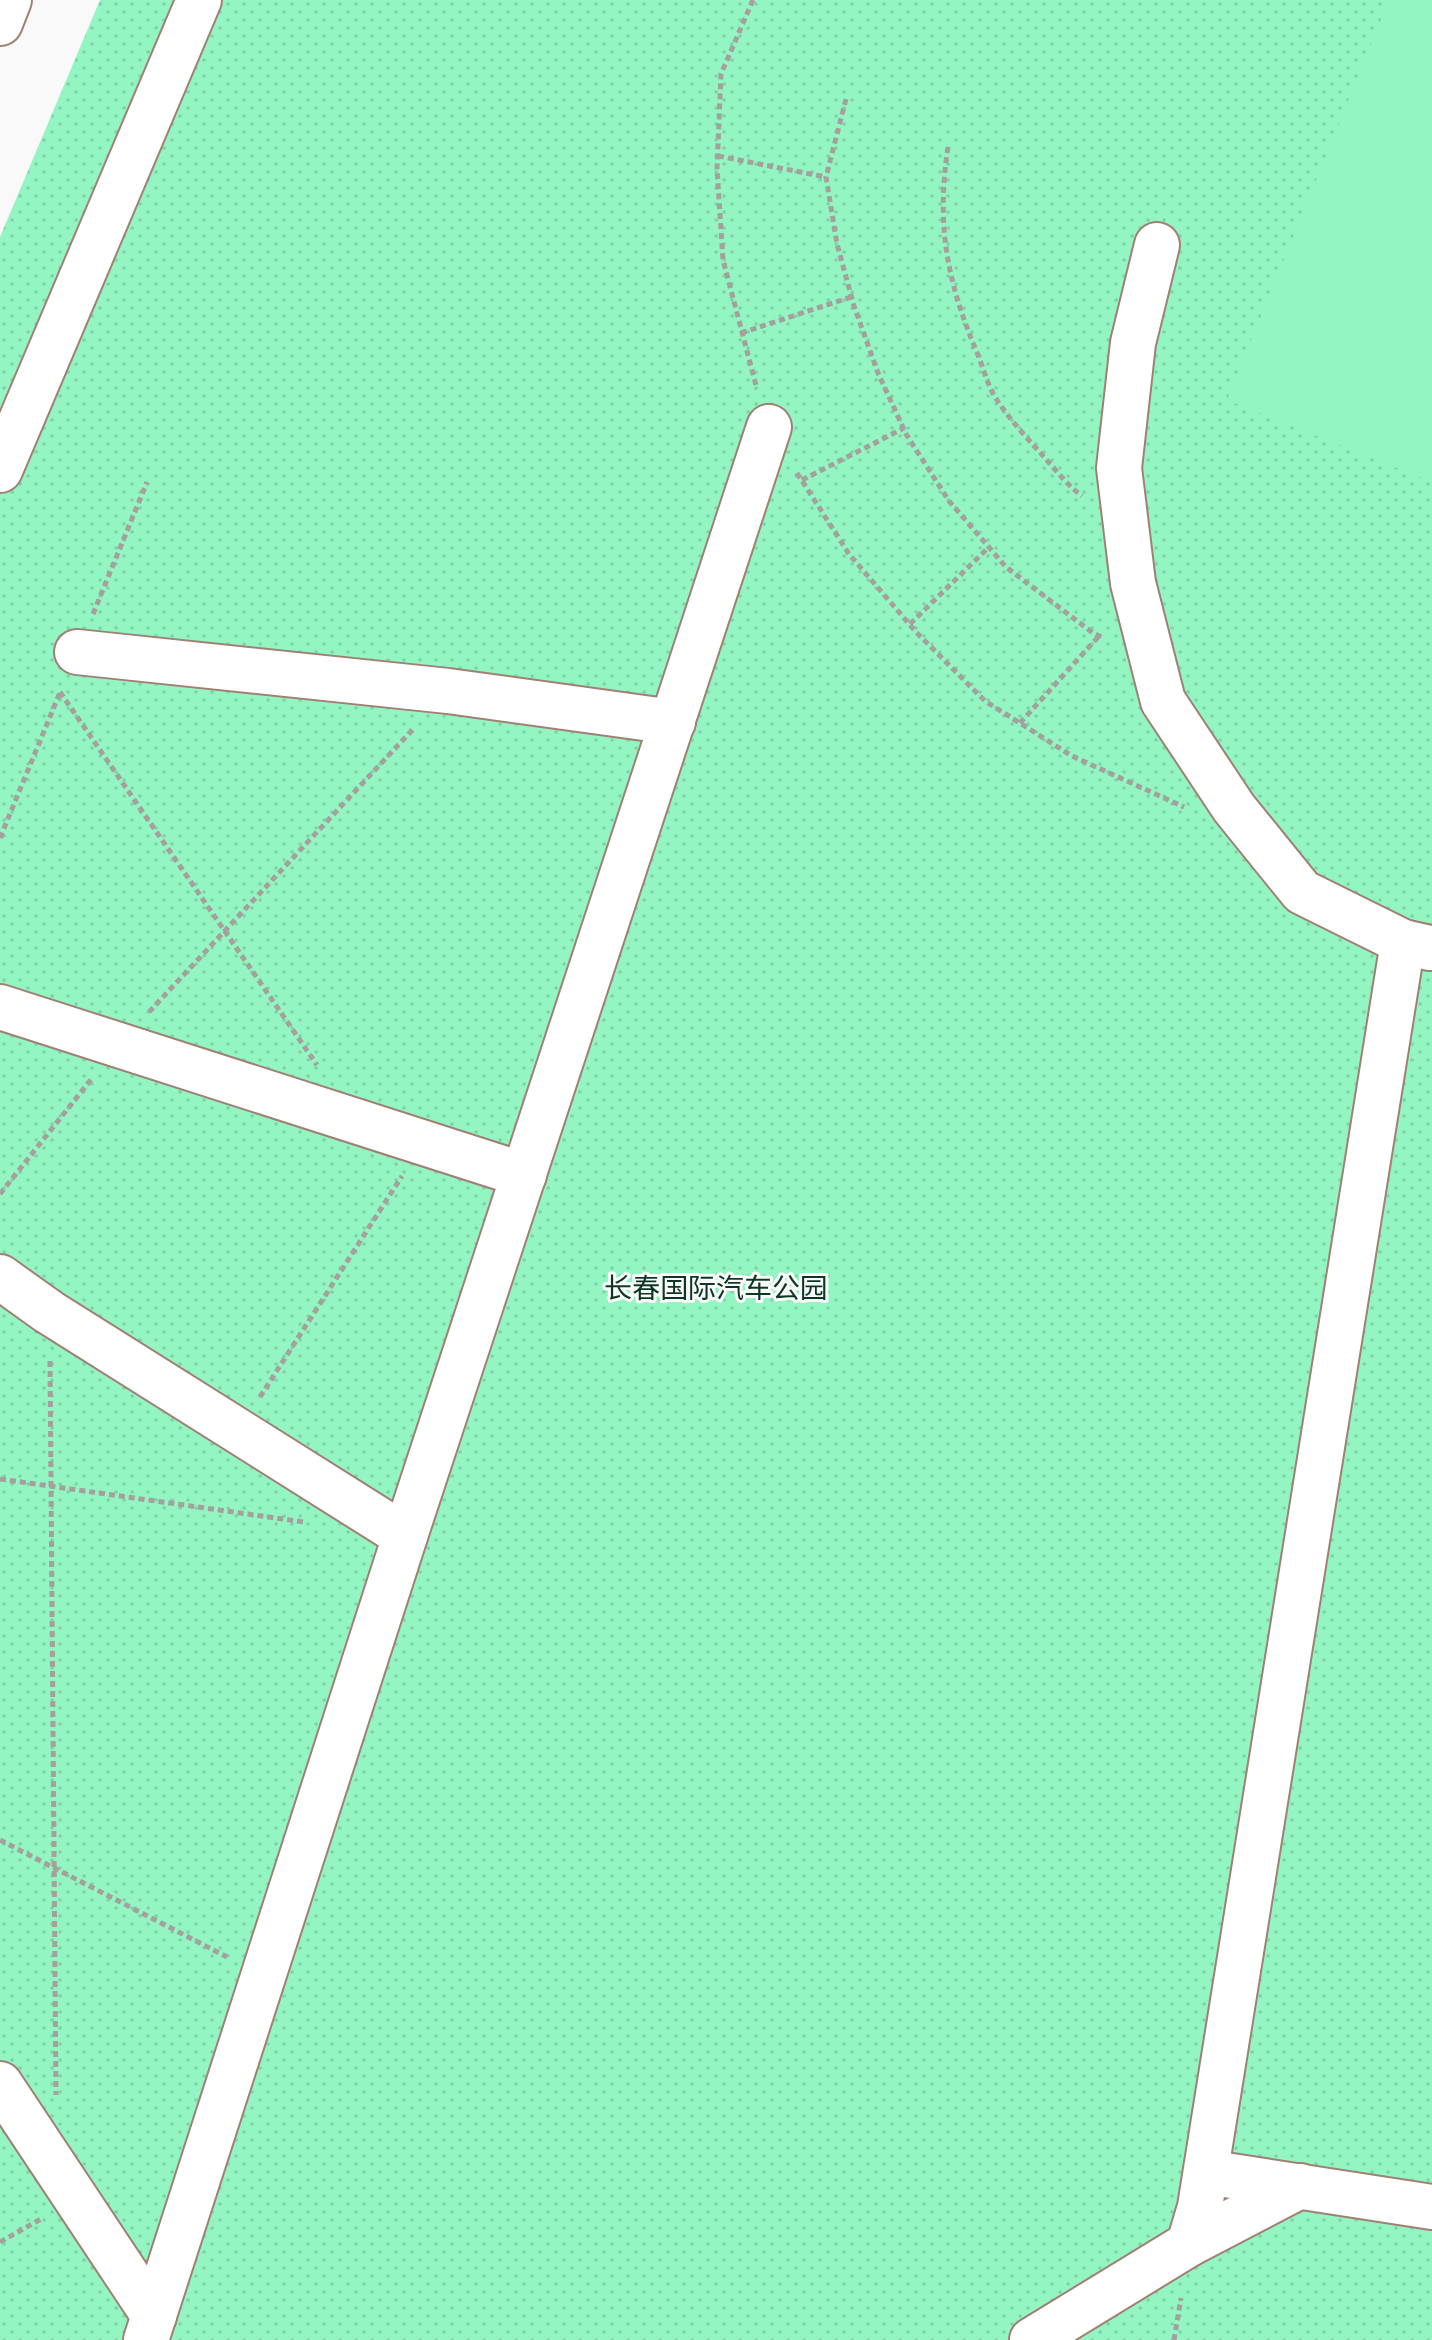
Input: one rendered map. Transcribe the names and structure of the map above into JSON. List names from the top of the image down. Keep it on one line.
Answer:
{"parks":["长春国际汽车公园"]}
